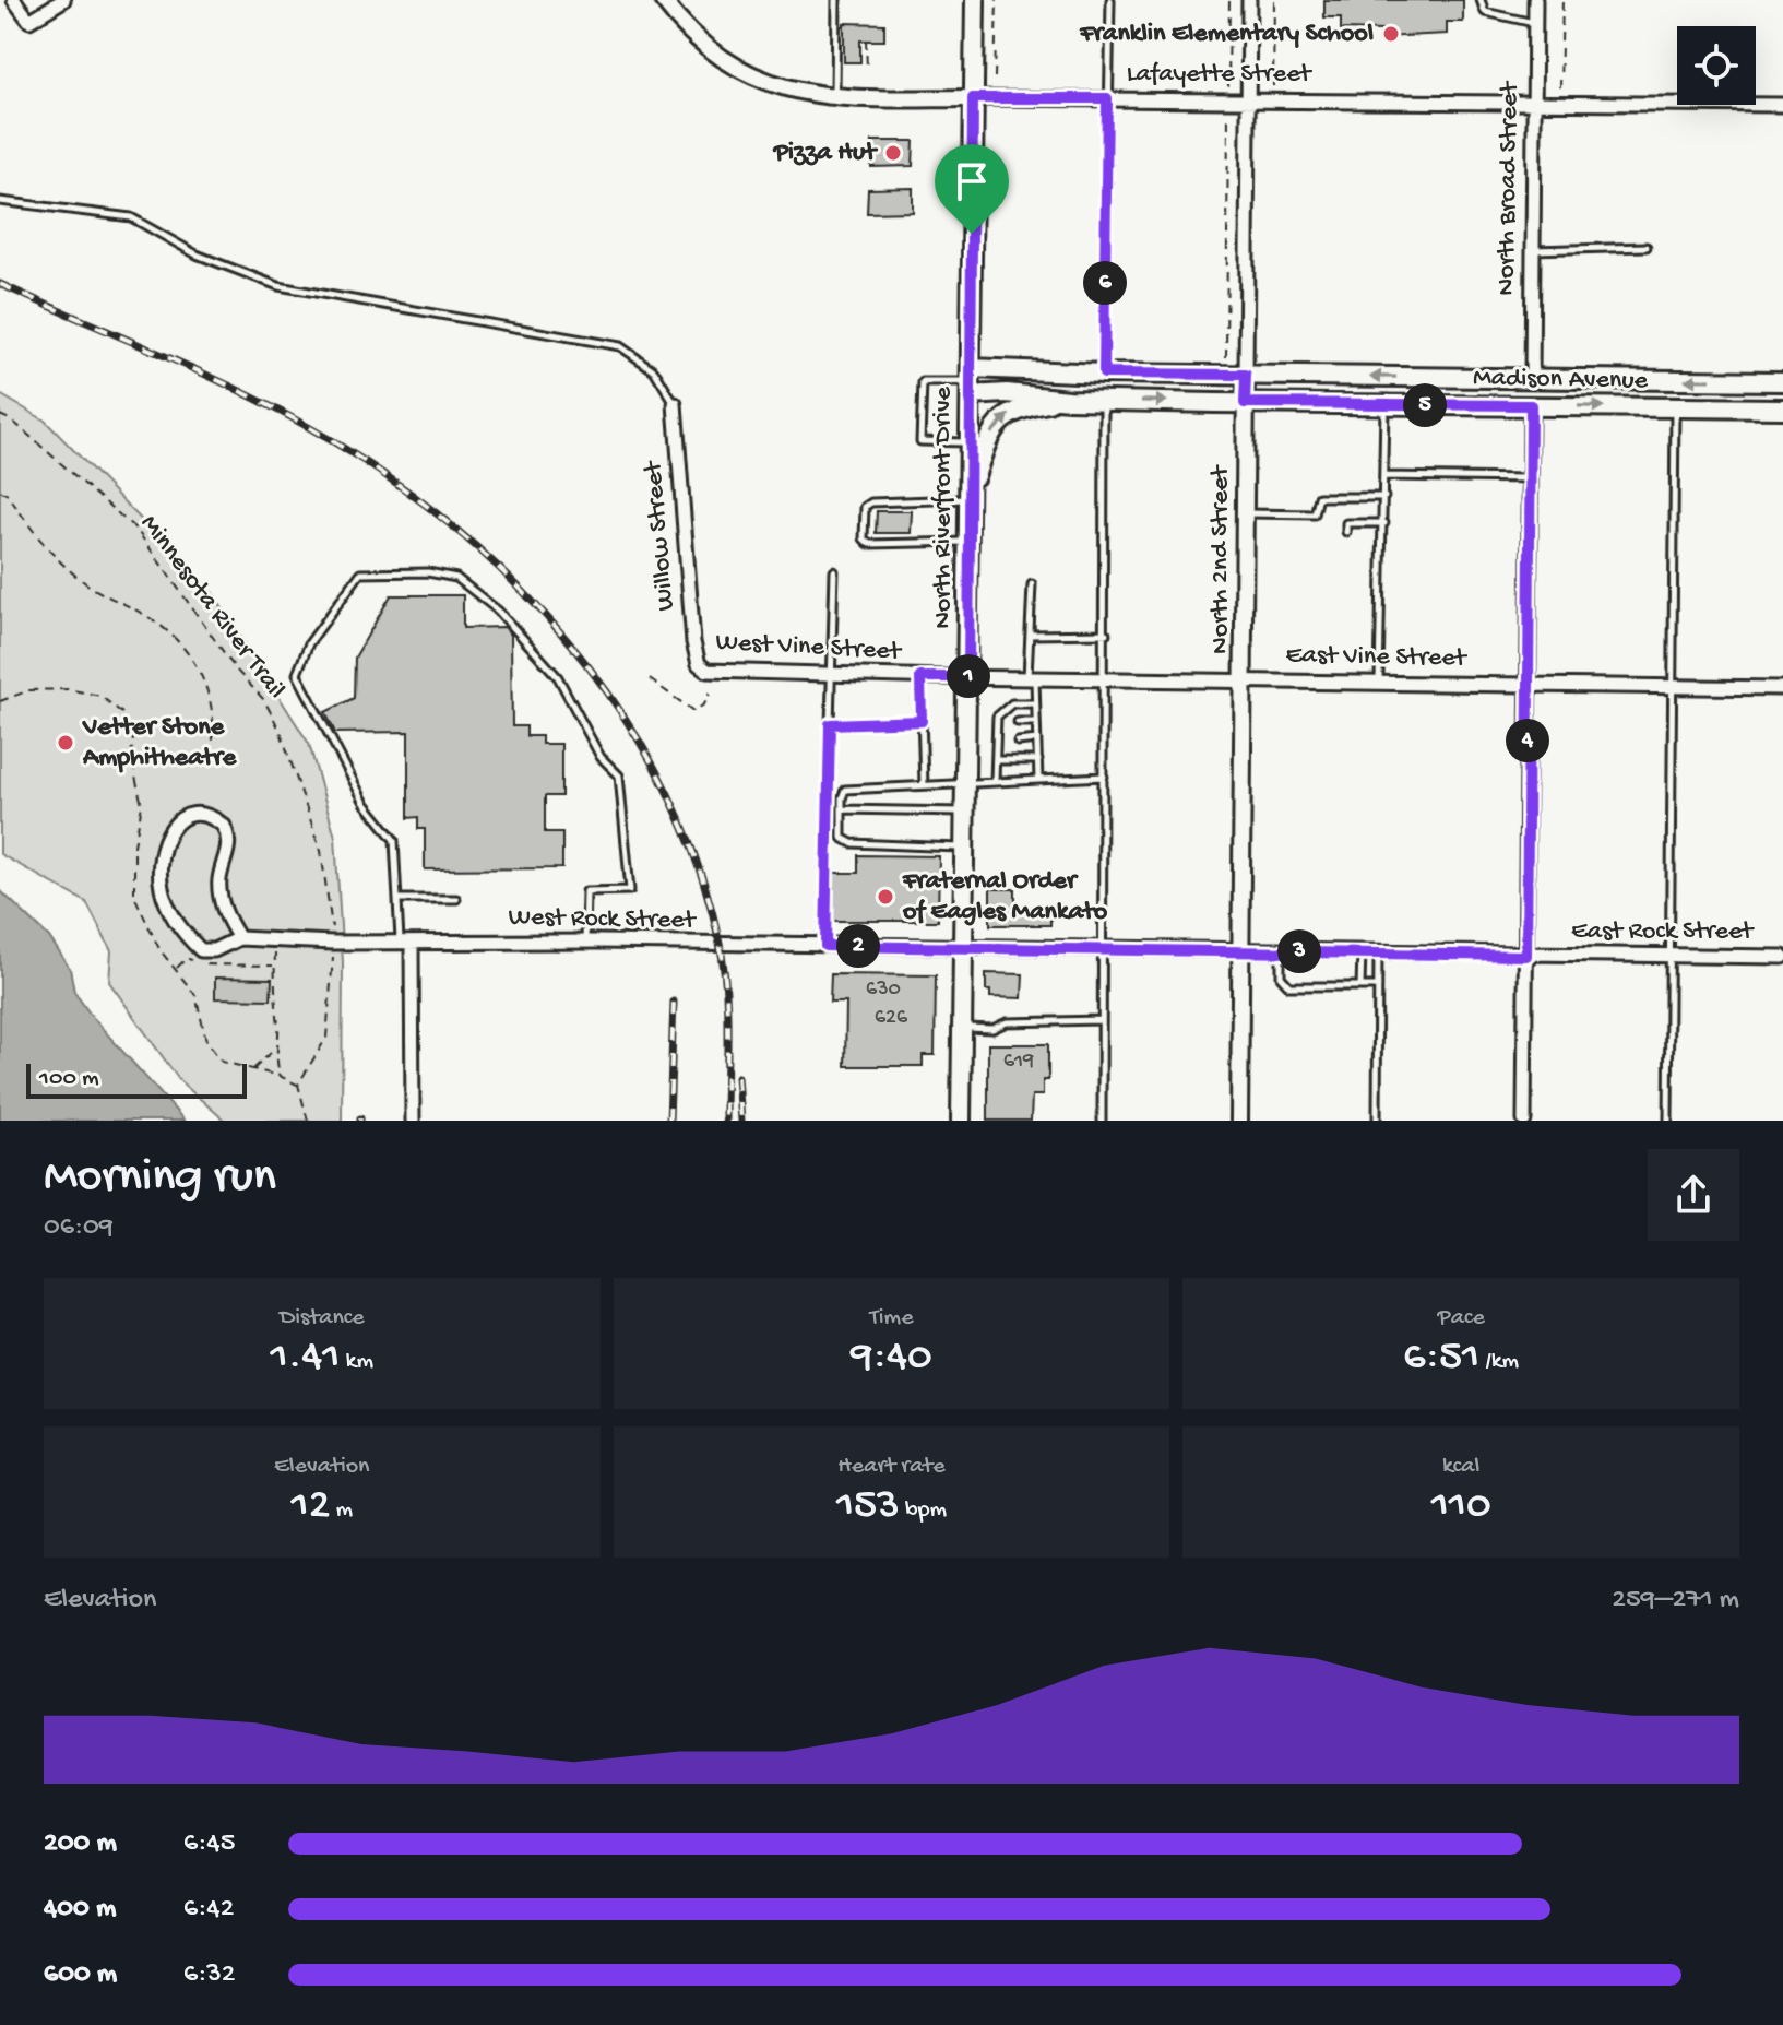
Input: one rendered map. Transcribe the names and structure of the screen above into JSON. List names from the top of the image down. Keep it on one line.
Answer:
{"streets":{"main road":["Madison Avenue","North Riverfront Drive"],"street":["Lafayette Street","North Broad Street","Willow Street","North 2nd Street","West Vine Street","East Vine Street","West Rock Street","East Rock Street"],"path":["Minnesota River Trail"]},"crossings":[["Lafayette Street","North Broad Street"],["Lafayette Street","North Riverfront Drive"],["Lafayette Street","North 2nd Street"],["North Broad Street","Madison Avenue"],["Madison Avenue","North Riverfront Drive"],["Madison Avenue","North 2nd Street"],["North Riverfront Drive","West Vine Street"],["North Riverfront Drive","East Vine Street"],["North Riverfront Drive","West Rock Street"],["North Riverfront Drive","East Rock Street"],["Willow Street","West Vine Street"],["North 2nd Street","East Vine Street"],["North 2nd Street","East Rock Street"],["Minnesota River Trail","West Rock Street"],["West Vine Street","East Vine Street"],["West Rock Street","East Rock Street"]],"places":["Franklin Elementary School","Pizza Hut","Vetter Stone Amphitheatre","Fraternal Order of Eagles Mankato"],"house_numbers":["630","626","619"],"scale_bar":"100 m","page":{"pins":["6","5","1","4","2","3"],"scale":"100 m","heading":["Morning run","06:09"],"stats":[["Distance","1.41 km"],["Time","9:40"],["Pace","6:51 /km"],["Elevation","12 m"],["Heart rate","153 bpm"],["kcal","110"]],"chart":["Elevation","259–271 m"],"list":[{"name":"200 m","note":"6:45"},{"name":"400 m","note":"6:42"},{"name":"600 m","note":"6:32"}]}}
